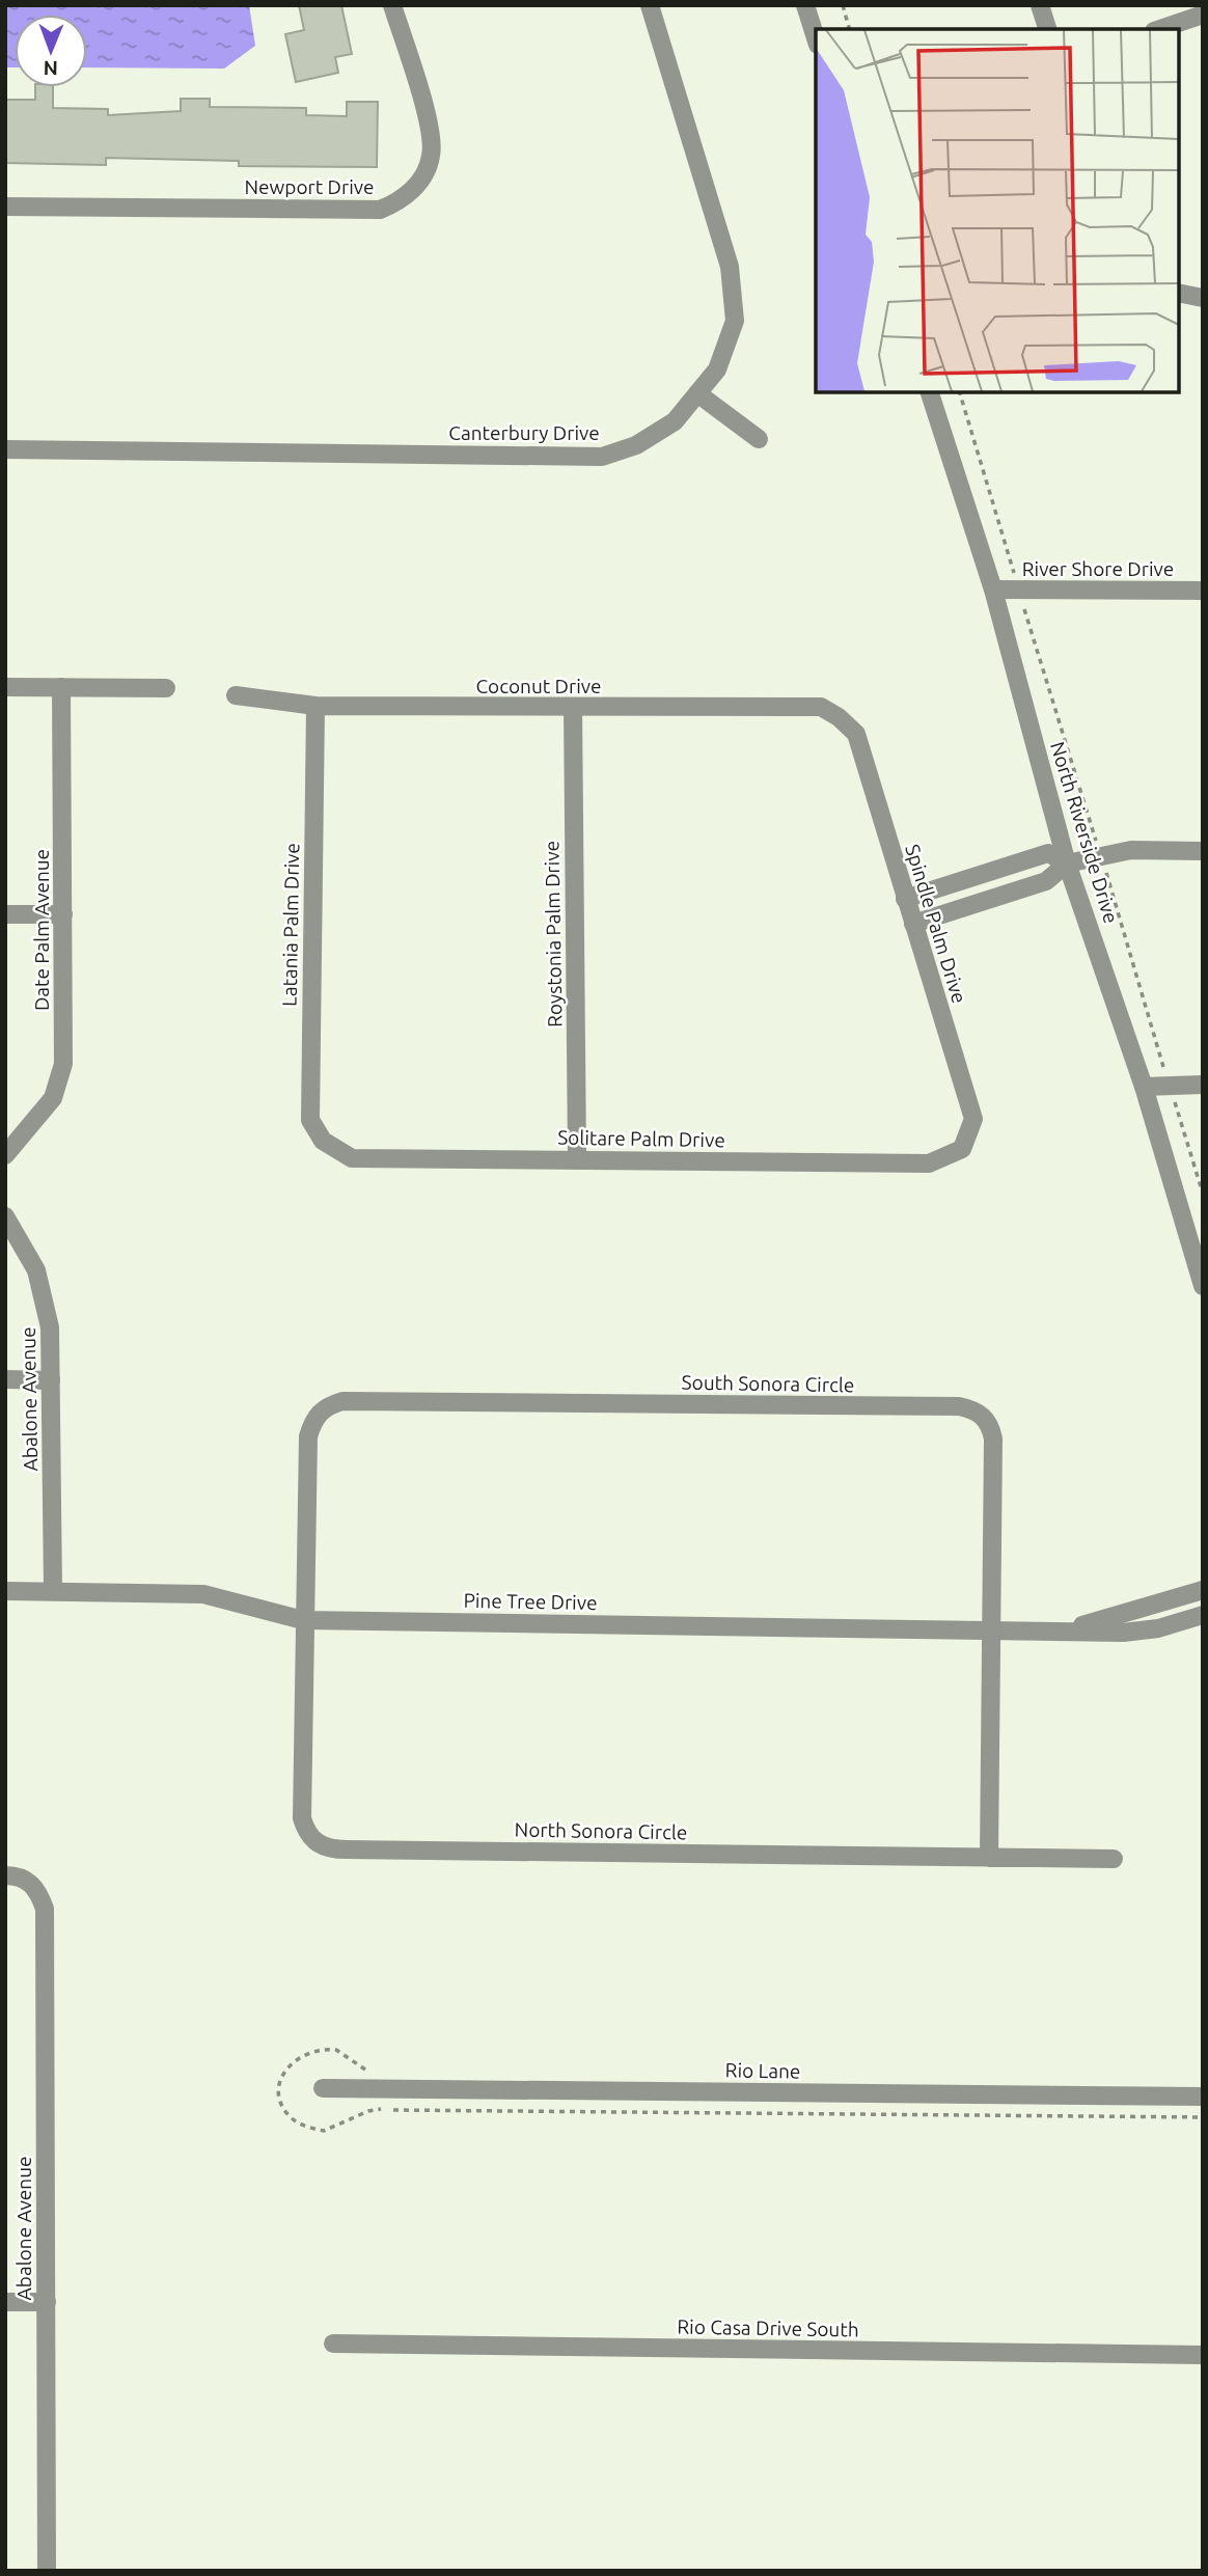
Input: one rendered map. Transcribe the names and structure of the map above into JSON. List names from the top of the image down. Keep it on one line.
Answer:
{"streets":{"street":["Newport Drive","Canterbury Drive","River Shore Drive","Coconut Drive","North Riverside Drive","Spindle Palm Drive","Latania Palm Drive","Date Palm Avenue","Roystonia Palm Drive","Solitare Palm Drive","South Sonora Circle","Abalone Avenue","Pine Tree Drive","North Sonora Circle","Rio Lane","Rio Casa Drive South"]},"crossings":[["River Shore Drive","North Riverside Drive"],["Coconut Drive","Spindle Palm Drive"],["Coconut Drive","Latania Palm Drive"],["Coconut Drive","Roystonia Palm Drive"],["Spindle Palm Drive","Solitare Palm Drive"],["Latania Palm Drive","Solitare Palm Drive"],["Roystonia Palm Drive","Solitare Palm Drive"],["South Sonora Circle","Pine Tree Drive"],["South Sonora Circle","North Sonora Circle"],["Abalone Avenue","Pine Tree Drive"],["Pine Tree Drive","North Sonora Circle"]],"north":"bottom"}
